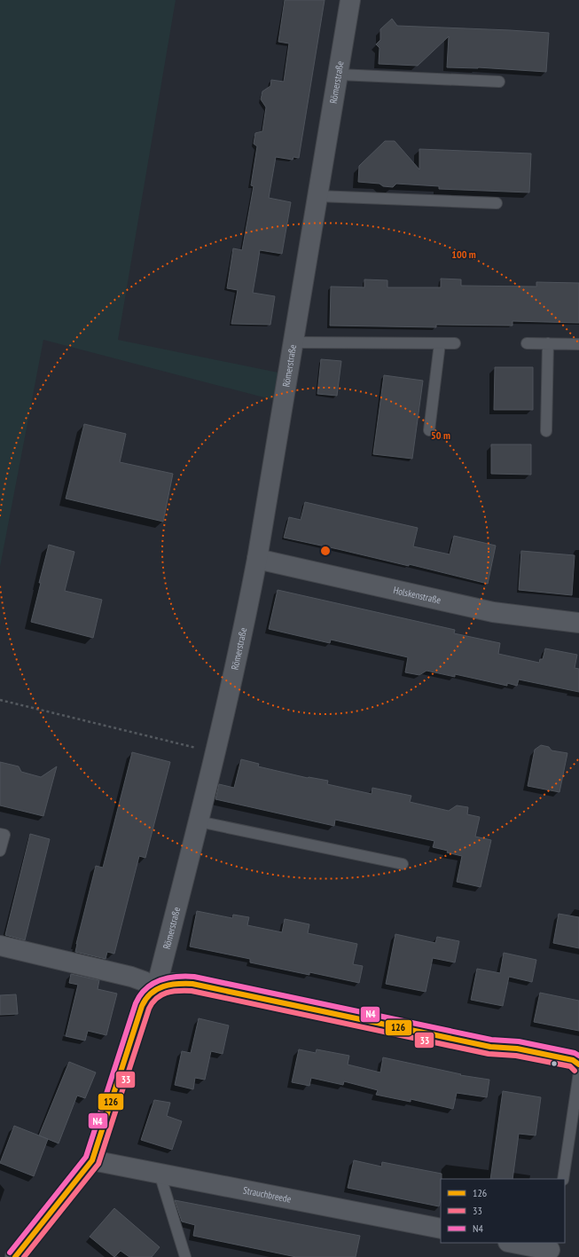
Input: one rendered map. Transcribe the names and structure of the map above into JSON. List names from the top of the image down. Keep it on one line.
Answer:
{"streets":{"street":["Römerstraße","Holskenstraße","Strauchbreede"]},"crossings":[["Römerstraße","Holskenstraße"],["Römerstraße","Strauchbreede"]],"lines":["transit line N4","transit line 126","transit line 33"],"legend":["126","33","N4"],"rings":["100 m","50 m"]}
